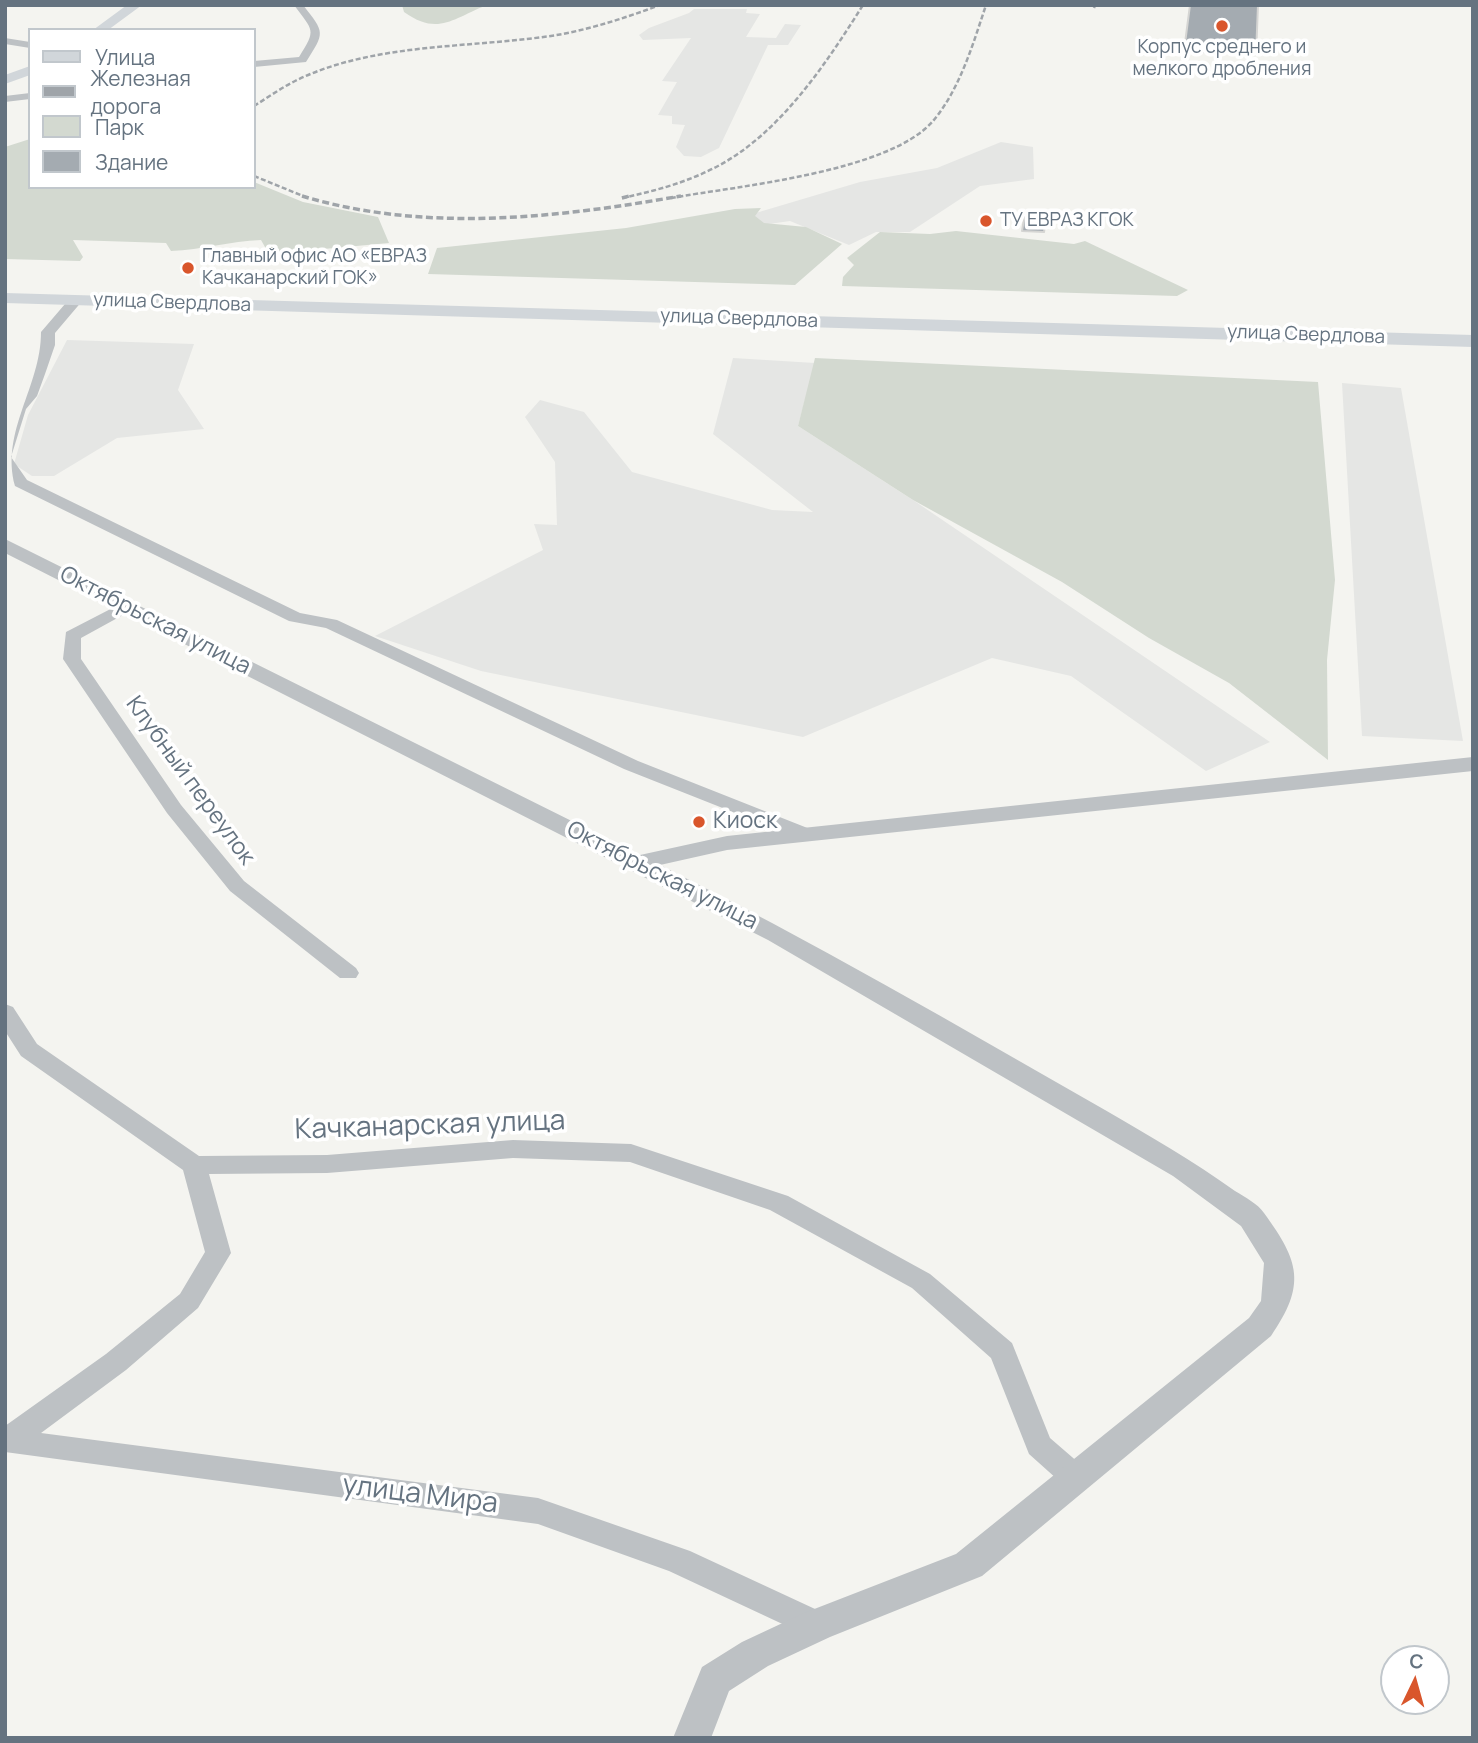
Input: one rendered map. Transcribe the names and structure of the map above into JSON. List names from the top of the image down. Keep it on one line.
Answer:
{"streets":{"main road":["улица Свердлова"],"street":["Октябрьская улица","Клубный переулок","Качканарская улица","улица Мира"]},"crossings":[["Октябрьская улица","Клубный переулок"],["Октябрьская улица","Качканарская улица"]],"places":["Корпус среднего и мелкого дробления","ТУ ЕВРАЗ КГОК","Главный офис АО «ЕВРАЗ Качканарский ГОК»","Киоск"],"legend":["Улица","Железная дорога","Парк","Здание"],"north":"top"}
